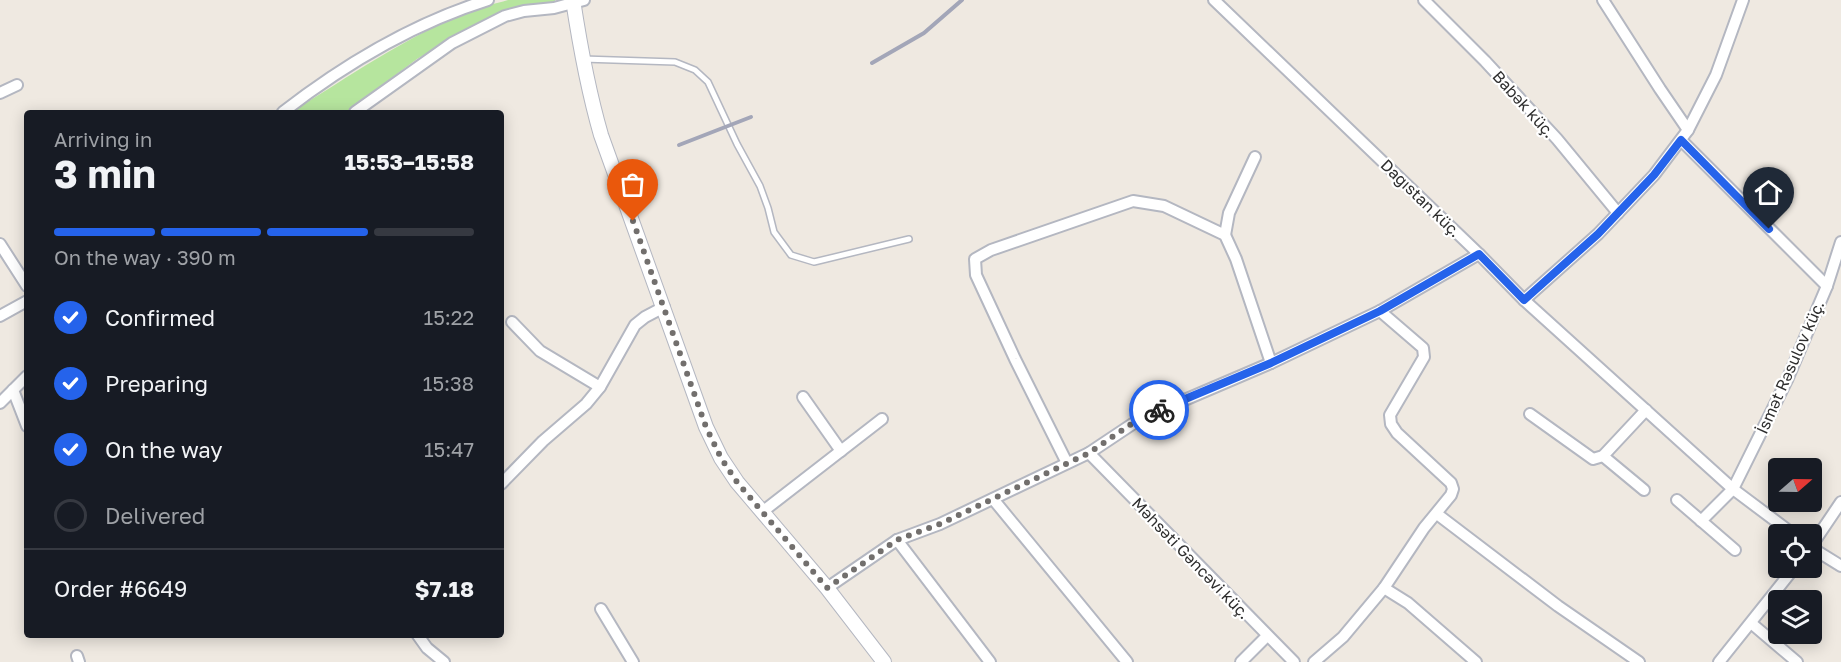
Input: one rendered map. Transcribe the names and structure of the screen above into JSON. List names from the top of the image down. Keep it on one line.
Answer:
{"streets":{"street":["Babək küç.","Dağıstan küç.","İsmət Rəsulov küç.","Məhsəti Gəncəvi küç."]},"crossings":[["Dağıstan küç.","İsmət Rəsulov küç."]],"north":"right","page":{"heading":["3 min","Arriving in","15:53–15:58"],"panel":["Order #6649","$7.18"],"bar":"On the way · 390 m","list":[["Confirmed","15:22"],["Preparing","15:38"],["On the way","15:47"],"Delivered"]}}
